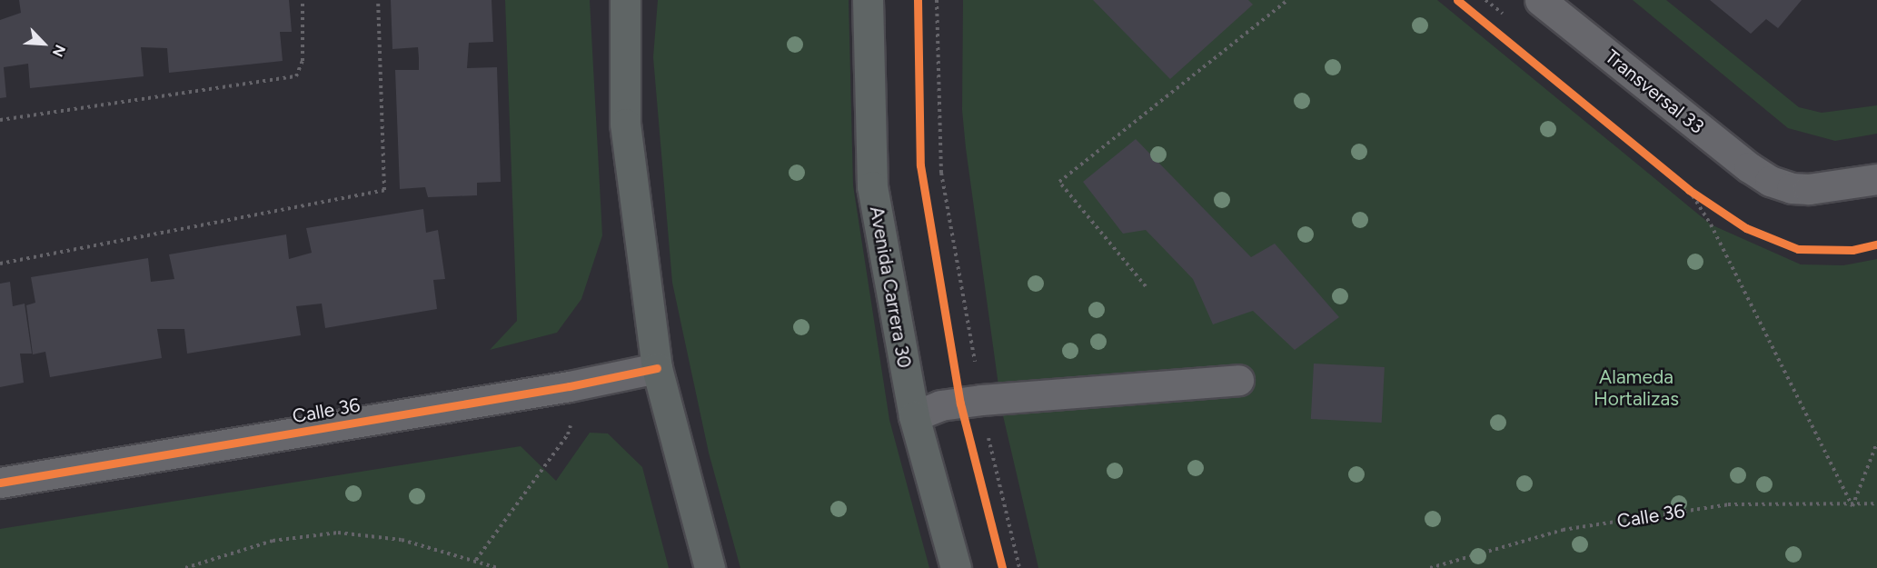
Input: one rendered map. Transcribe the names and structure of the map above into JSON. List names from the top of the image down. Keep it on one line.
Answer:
{"streets":{"main road":["Avenida Carrera 30"],"street":["Transversal 33","Calle 36"]},"parks":["Alameda Hortalizas"],"north":"bottom right"}
